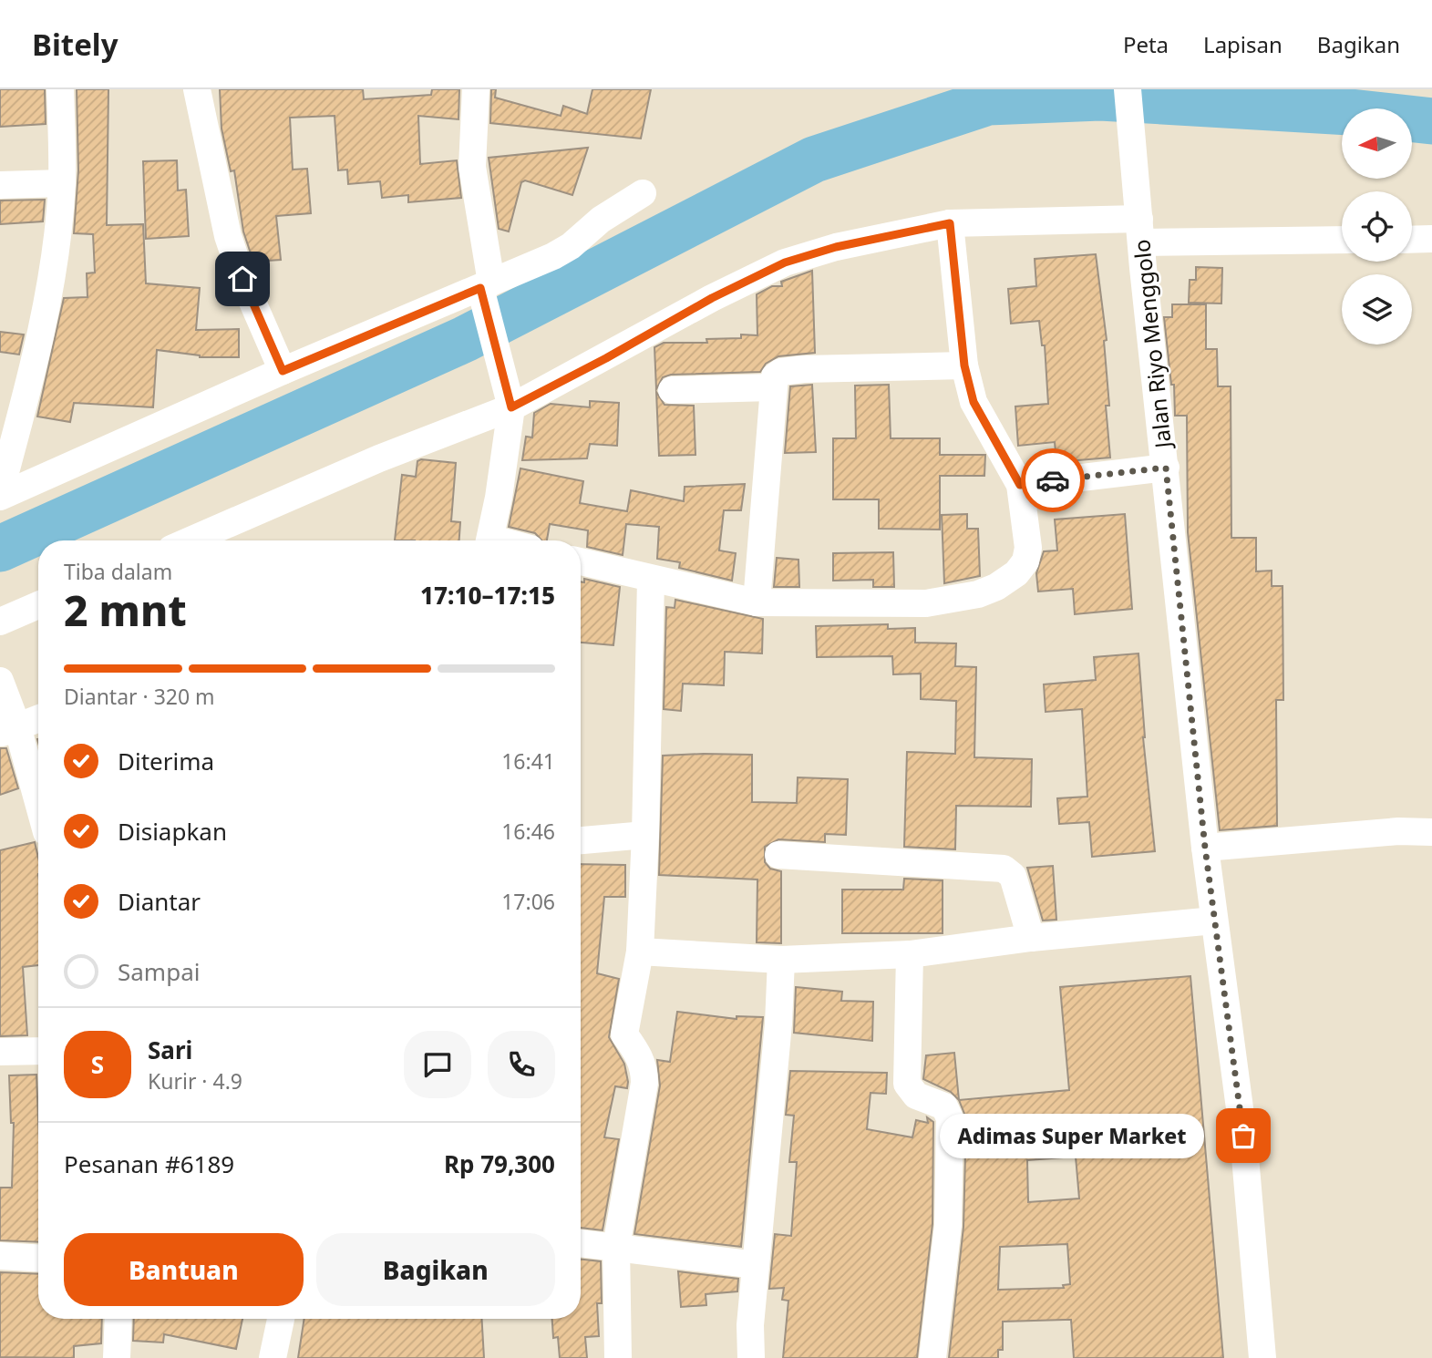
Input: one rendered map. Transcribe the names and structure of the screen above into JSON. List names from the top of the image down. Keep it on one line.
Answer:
{"streets":{"street":["Jalan Riyo Menggolo"]},"places":["Adimas Super Market"],"north":"left","page":{"header":"Bitely","nav":["Peta","Lapisan","Bagikan"],"heading":["2 mnt","Tiba dalam","17:10–17:15"],"panel":["Sari","Kurir · 4.9","Pesanan #6189","Rp 79,300"],"bar":"Diantar · 320 m","list":[["Diterima","16:41"],["Disiapkan","16:46"],["Diantar","17:06"],"Sampai"],"round":"S","bubble":"Adimas Super Market","buttons":["Bantuan","Bagikan"]}}
